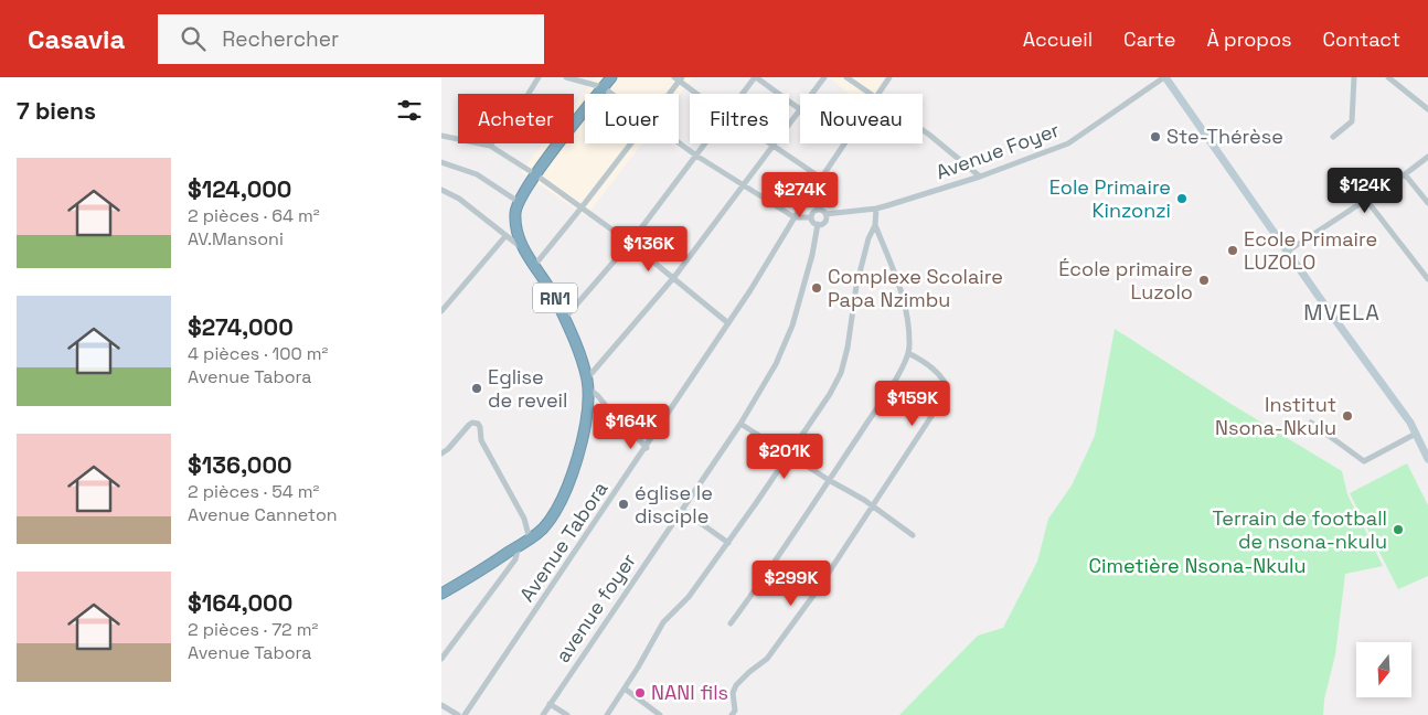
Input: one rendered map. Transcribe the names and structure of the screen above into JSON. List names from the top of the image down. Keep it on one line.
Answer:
{"streets":{"highway":["RN1"],"street":["Avenue Foyer","Avenue Tabora","avenue foyer"]},"crossings":[["Avenue Foyer","avenue foyer"]],"districts":["MVELA"],"parks":["Cimetière Nsona-Nkulu"],"places":["Ste-Thérèse","Eole Primaire Kinzonzi","Ecole Primaire LUZOLO","École primaire Luzolo","Complexe Scolaire Papa Nzimbu","Eglise de reveil","Institut Nsona-Nkulu","église le disciple","Terrain de football de nsona-nkulu","NANI fils"],"north":"bottom","page":{"header":"Casavia","search":"Rechercher","nav":["Accueil","Carte","À propos","Contact"],"heading":"7 biens","chip":["Acheter","Louer","Filtres","Nouveau"],"list":[{"name":"$124,000","note":"2 pièces · 64 m² · AV.Mansoni"},{"name":"$274,000","note":"4 pièces · 100 m² · Avenue Tabora"},{"name":"$136,000","note":"2 pièces · 54 m² · Avenue Canneton"},{"name":"$164,000","note":"2 pièces · 72 m² · Avenue Tabora"}],"price":["$124K","$274K","$136K","$159K","$164K","$201K","$299K"]}}
